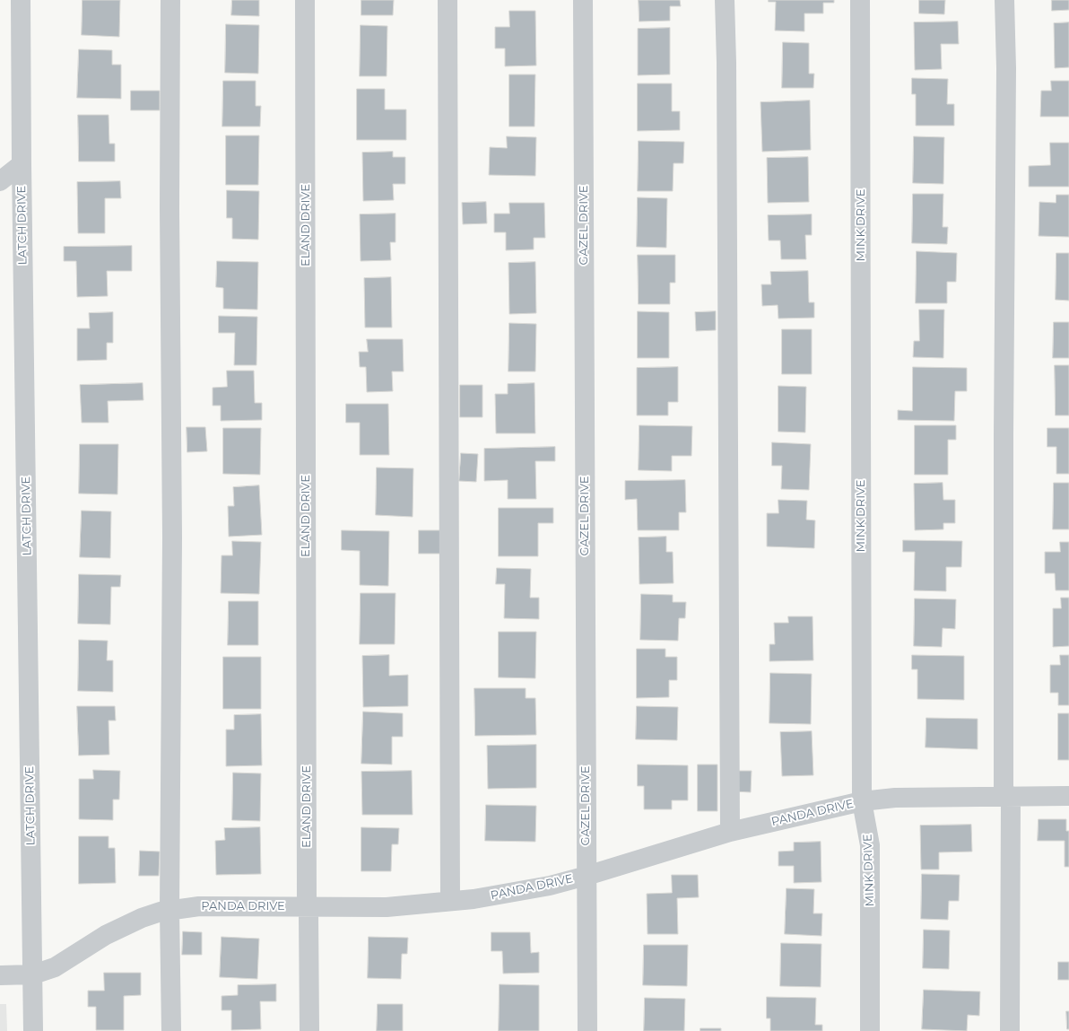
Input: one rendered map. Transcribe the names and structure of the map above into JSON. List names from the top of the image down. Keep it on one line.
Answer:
{"streets":{"street":["LATCH DRIVE","ELAND DRIVE","GAZEL DRIVE","MINK DRIVE","PANDA DRIVE"]},"crossings":[["LATCH DRIVE","PANDA DRIVE"],["ELAND DRIVE","PANDA DRIVE"],["GAZEL DRIVE","PANDA DRIVE"],["MINK DRIVE","PANDA DRIVE"]]}
